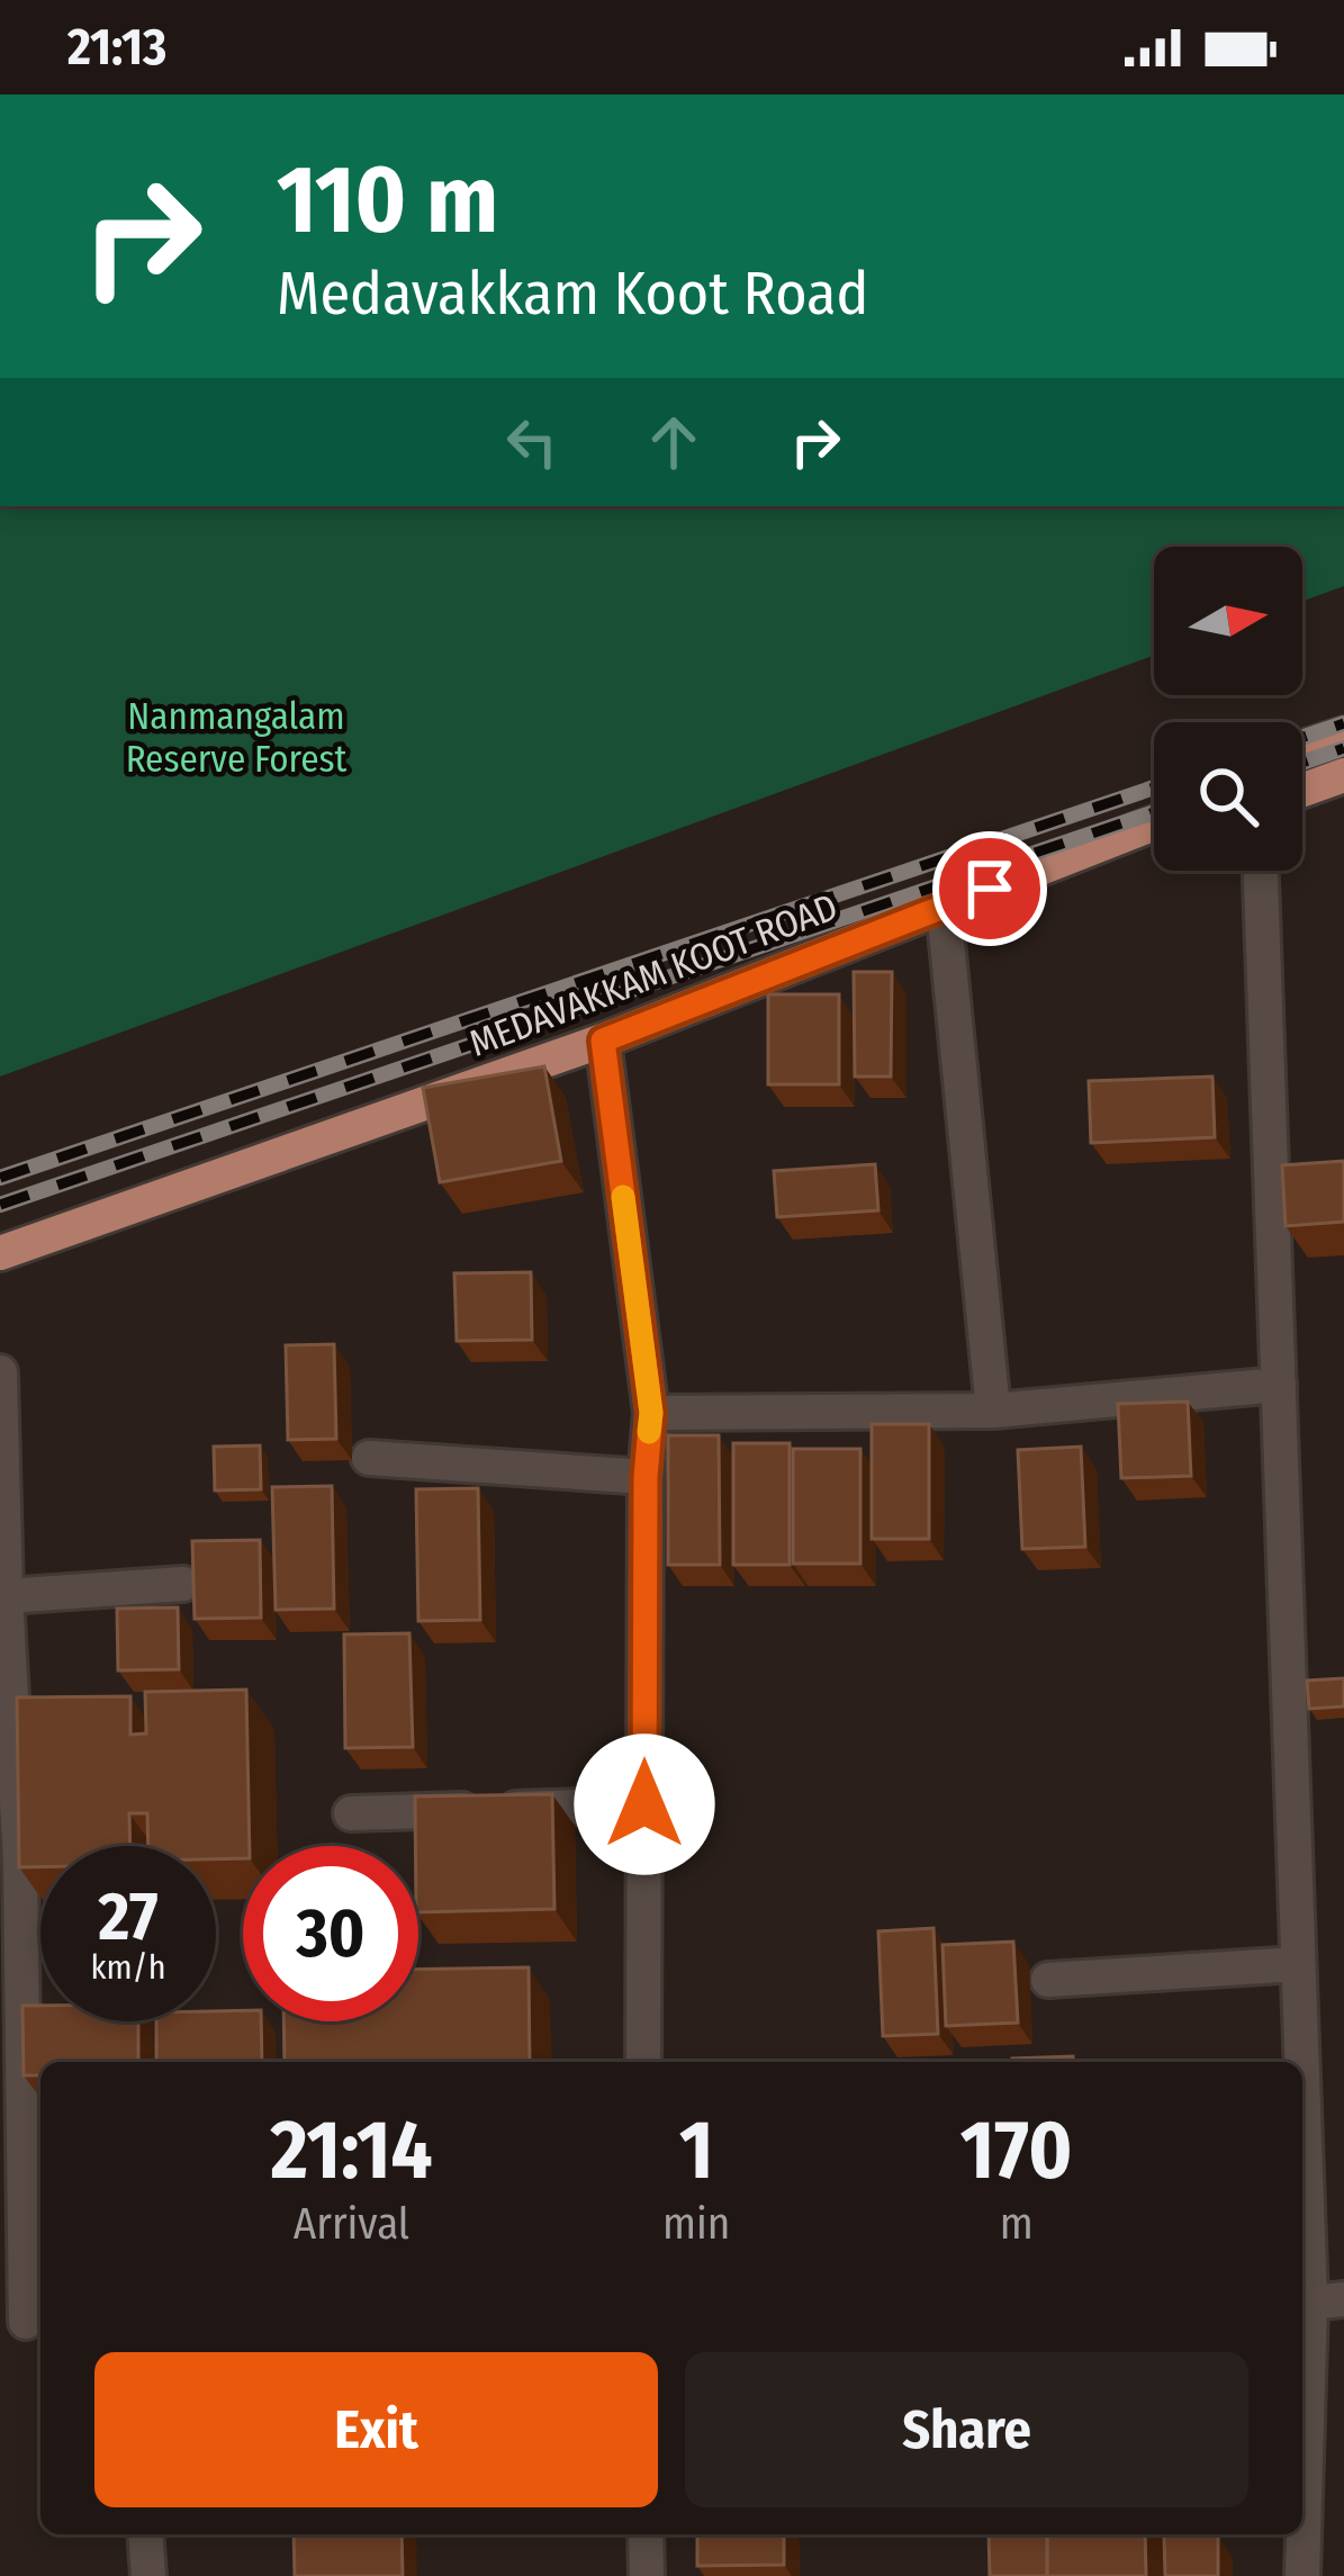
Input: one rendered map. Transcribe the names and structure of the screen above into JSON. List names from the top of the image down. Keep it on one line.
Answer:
{"streets":{"main road":["MEDAVAKKAM KOOT ROAD"]},"parks":["Nanmangalam Reserve Forest"],"north":"right","page":{"status":"21:13","turn":["110 m","Medavakkam Koot Road"],"speed":"27 km/h","limit":"30","eta":["21:14","Arrival","1","min","170","m"],"buttons":["Exit","Share"]}}
